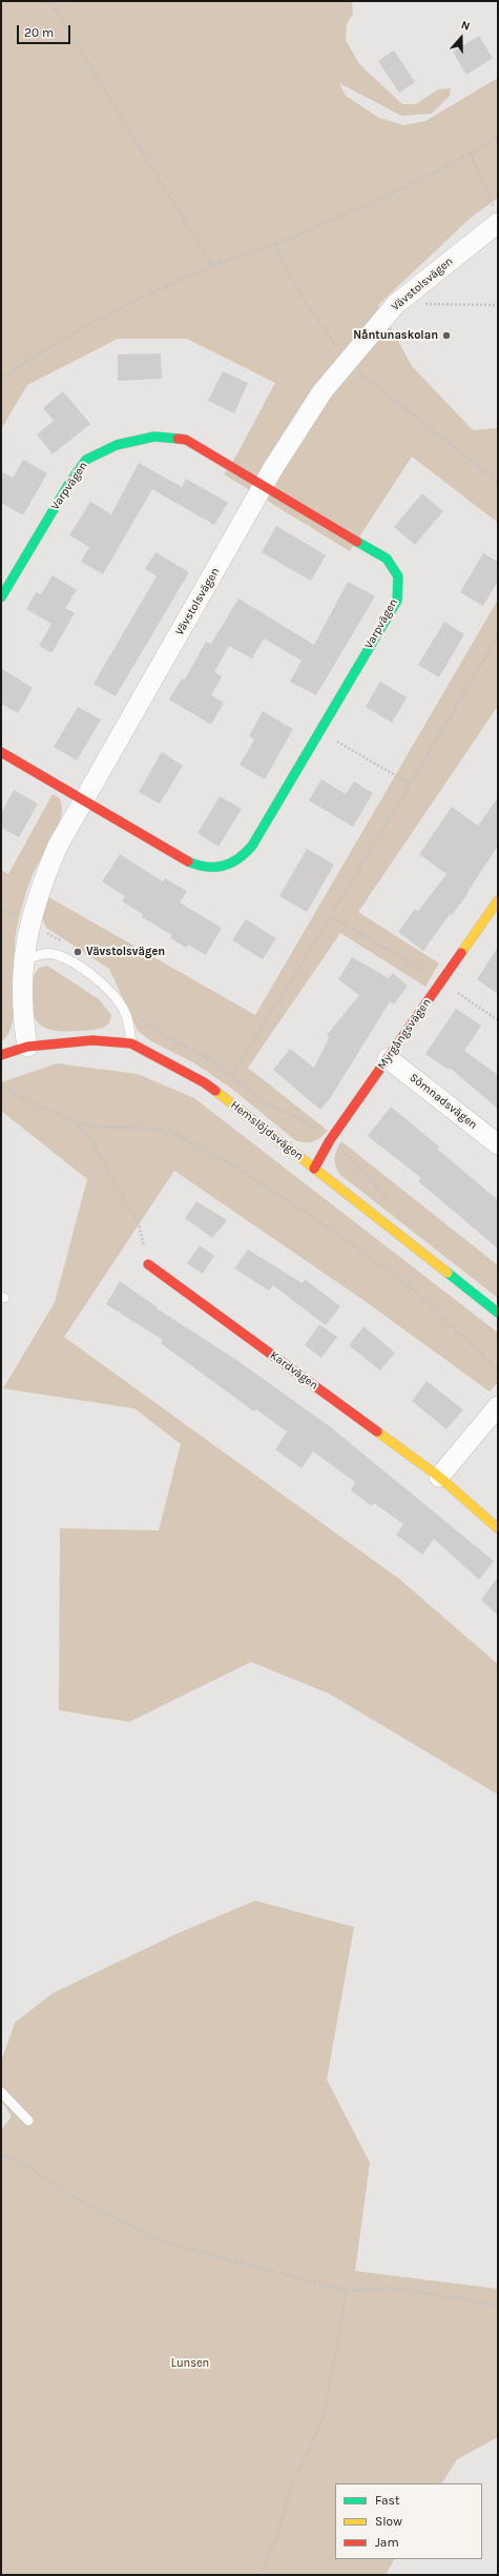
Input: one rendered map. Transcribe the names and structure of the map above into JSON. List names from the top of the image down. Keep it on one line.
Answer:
{"streets":{"street":["Vävstolsvägen","Varpvägen","Myrgångsvägen","Sömnadsvägen","Hemslöjdsvägen","Kardvägen"]},"crossings":[["Vävstolsvägen","Varpvägen"],["Vävstolsvägen","Hemslöjdsvägen"],["Myrgångsvägen","Sömnadsvägen"],["Myrgångsvägen","Hemslöjdsvägen"]],"parks":["Lunsen"],"places":["Nåntunaskolan","Vävstolsvägen"],"legend":["Fast","Slow","Jam"],"scale_bar":"20 m","north":"top"}
